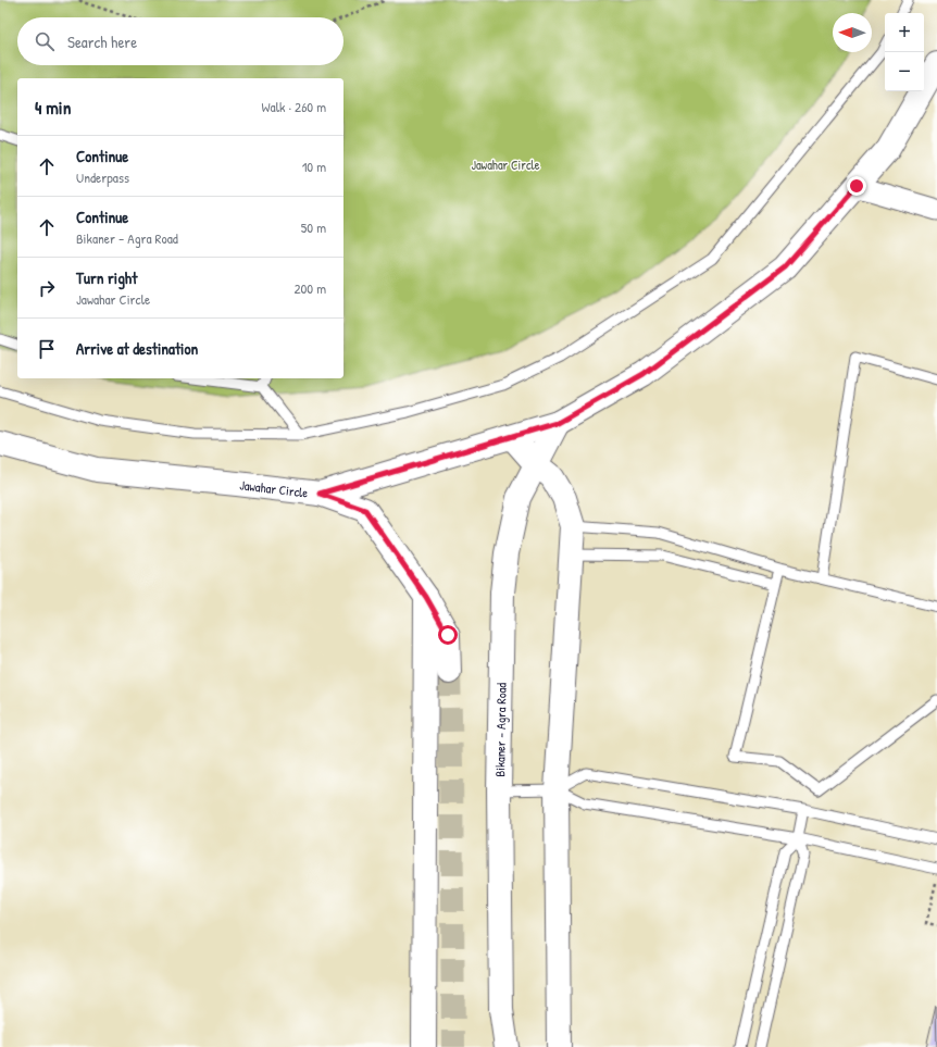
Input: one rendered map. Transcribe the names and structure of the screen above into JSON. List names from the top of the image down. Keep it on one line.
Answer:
{"streets":{"main road":["Jawahar Circle","Bikaner - Agra Road"]},"crossings":[["Jawahar Circle","Bikaner - Agra Road"]],"parks":["Jawahar Circle"],"north":"left","page":{"map_buttons":["+","−"],"search":"Search here","heading":["4 min","Walk · 260 m"],"list":[["Continue","Underpass","10 m"],["Continue","Bikaner - Agra Road","50 m"],["Turn right","Jawahar Circle","200 m"],"Arrive at destination"]}}
